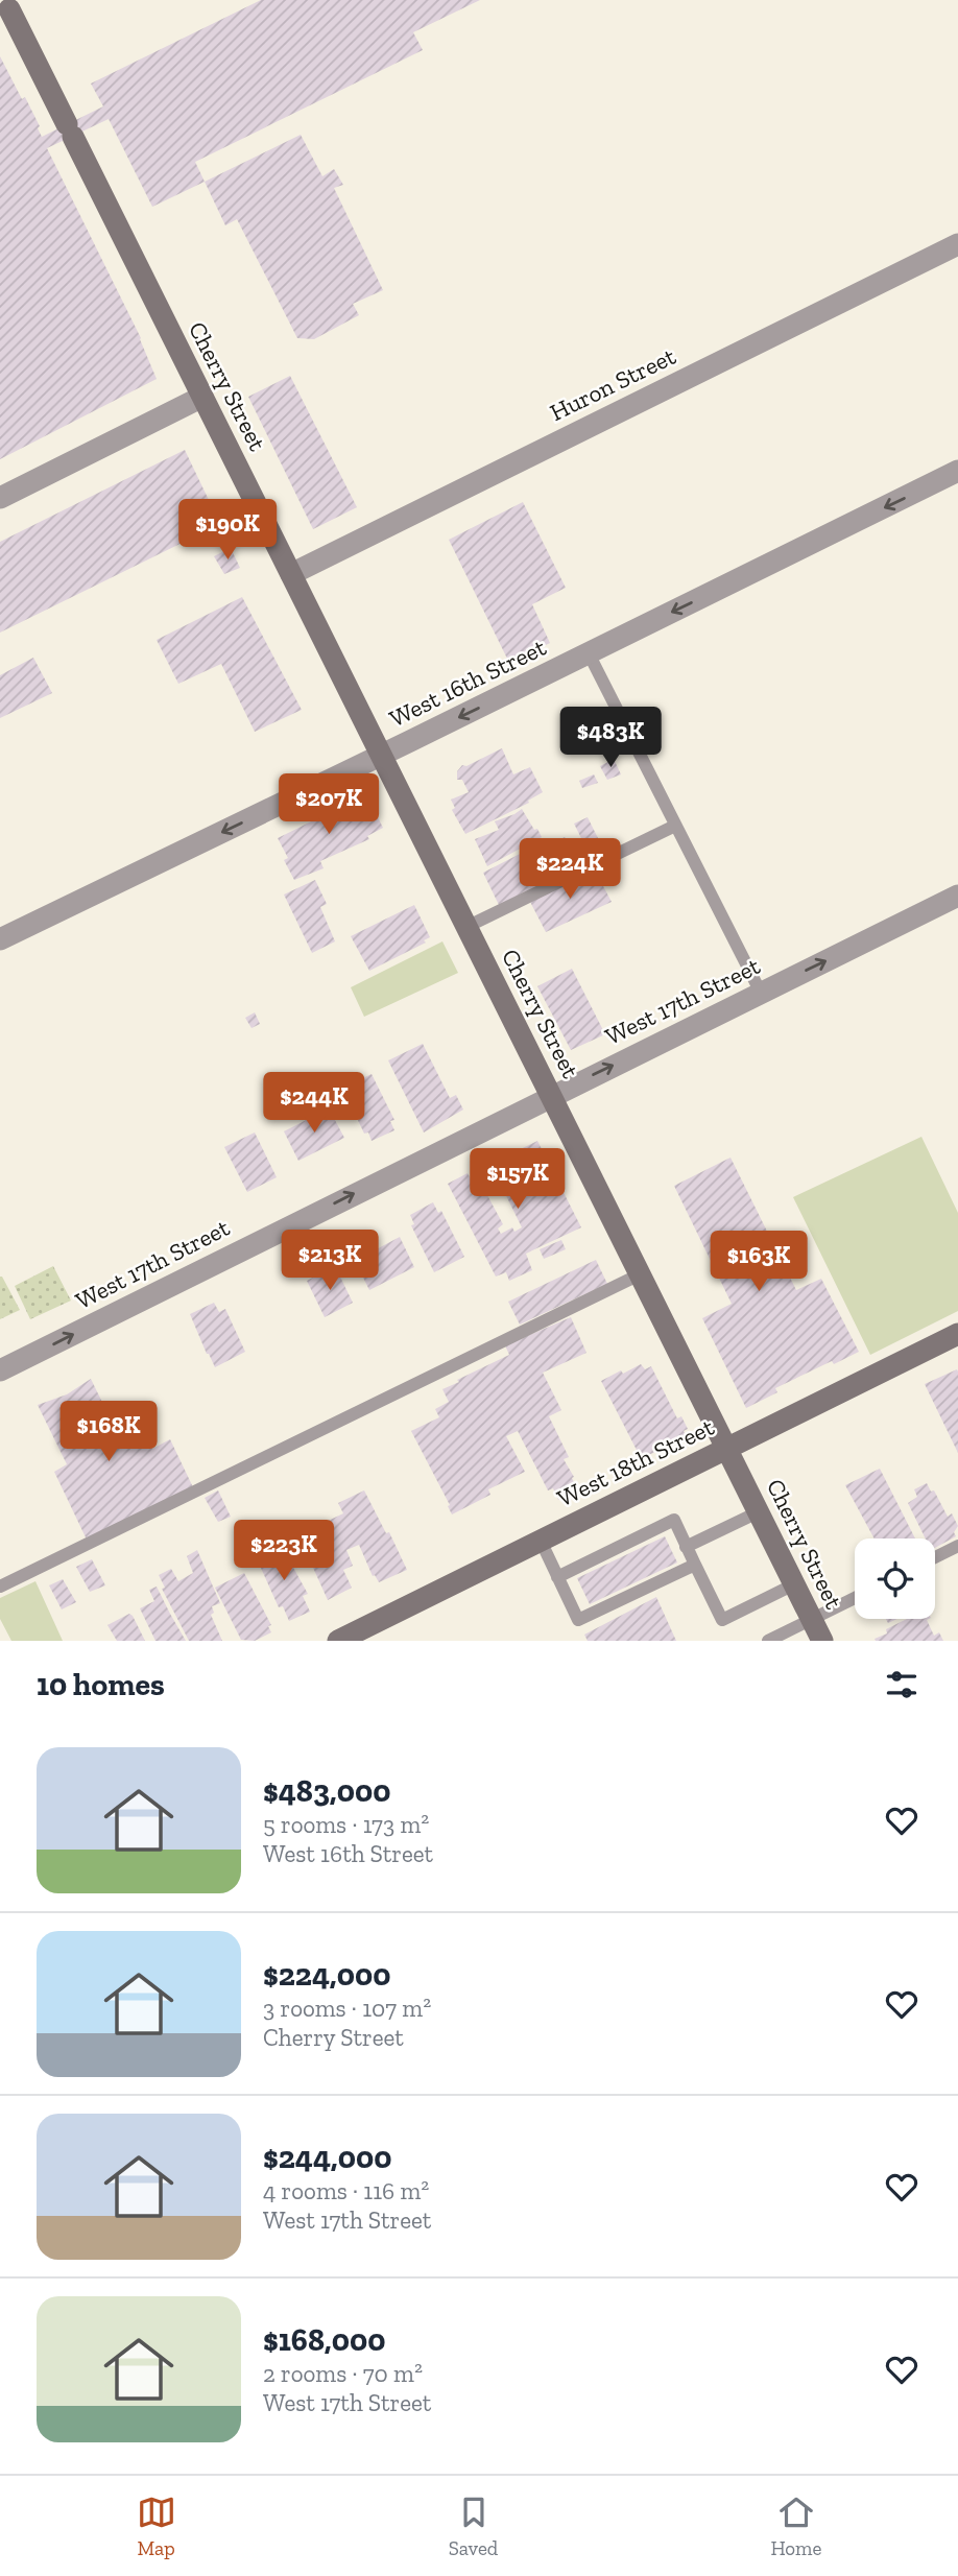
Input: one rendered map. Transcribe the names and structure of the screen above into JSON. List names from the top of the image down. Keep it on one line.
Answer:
{"streets":{"street":["Huron Street","Cherry Street","West 16th Street","West 17th Street","West 18th Street"]},"crossings":[["Huron Street","Cherry Street"],["Cherry Street","West 16th Street"],["Cherry Street","West 17th Street"],["Cherry Street","West 18th Street"]],"one_way":["West 16th Street","West 17th Street"],"page":{"price":["$190K","$483K","$207K","$224K","$244K","$157K","$213K","$163K","$168K","$223K"],"heading":"10 homes","list":[{"name":"$483,000","note":"5 rooms · 173 m² · West 16th Street"},{"name":"$224,000","note":"3 rooms · 107 m² · Cherry Street"},{"name":"$244,000","note":"4 rooms · 116 m² · West 17th Street"},{"name":"$168,000","note":"2 rooms · 70 m² · West 17th Street"}],"tabs":["Map","Saved","Home"]}}
